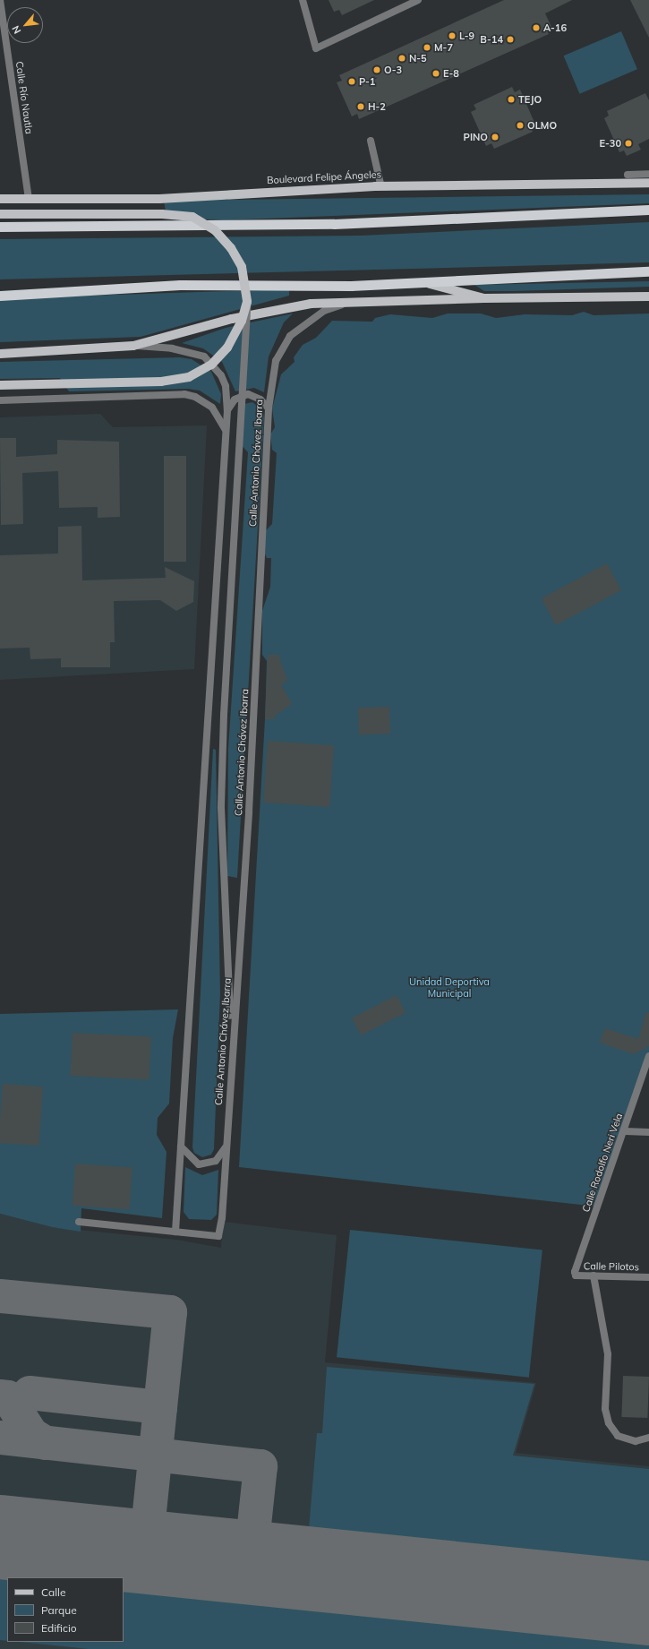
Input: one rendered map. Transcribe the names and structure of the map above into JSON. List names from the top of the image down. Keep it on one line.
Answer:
{"streets":{"main road":["Boulevard Felipe Ángeles"],"street":["Calle Río Nautla","Calle Antonio Chávez Ibarra","Calle Rodolfo Neri Vela","Calle Pilotos"]},"crossings":[["Calle Río Nautla","Boulevard Felipe Ángeles"],["Calle Rodolfo Neri Vela","Calle Pilotos"]],"parks":["Unidad Deportiva Municipal"],"places":["A-16","L-9","B-14","M-7","N-5","O-3","E-8","P-1","TEJO","H-2","OLMO","PINO","E-30"],"legend":["Calle","Parque","Edificio"],"north":"bottom left"}
